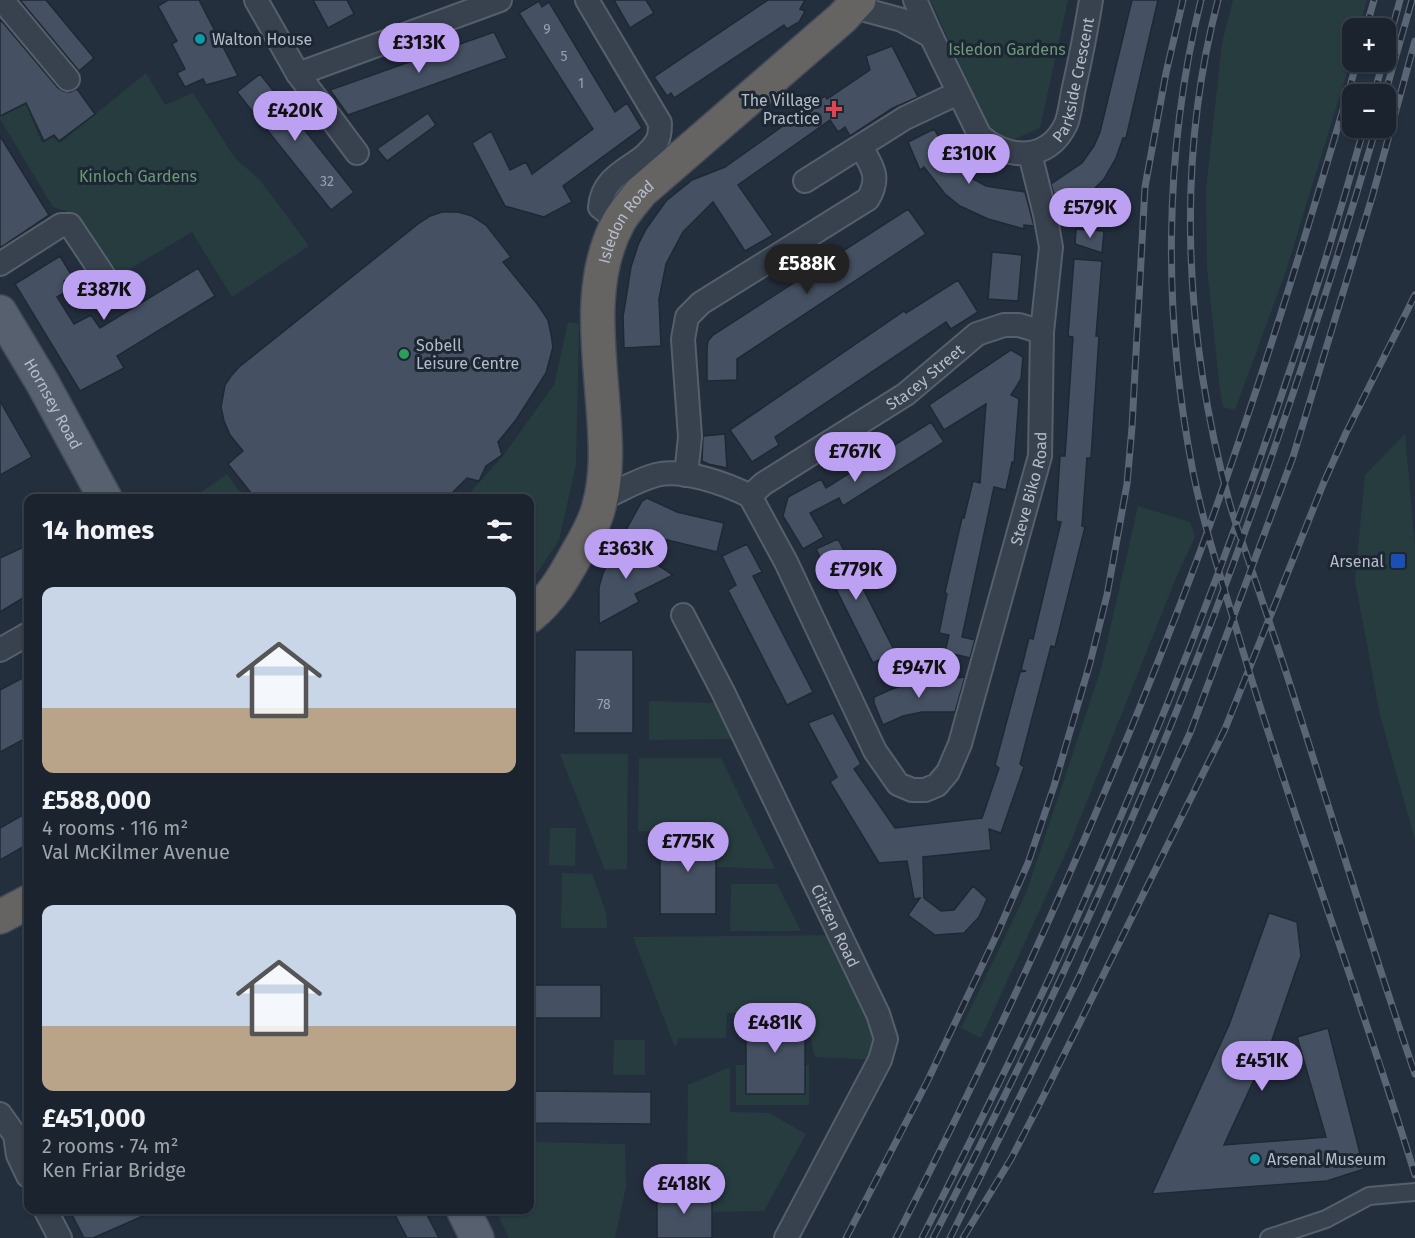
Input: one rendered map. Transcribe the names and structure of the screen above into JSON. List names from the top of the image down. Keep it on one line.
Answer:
{"streets":{"highway":["Isledon Road"],"main road":["Hornsey Road"],"street":["Parkside Crescent","Stacey Street","Steve Biko Road","Citizen Road"]},"crossings":[["Parkside Crescent","Steve Biko Road"],["Stacey Street","Steve Biko Road"]],"parks":["Isledon Gardens","Kinloch Gardens"],"places":{"other":["Walton House","Sobell Leisure Centre","Arsenal Museum"],"health":["The Village Practice"],"transit":["Arsenal"]},"house_numbers":["9","5","1","32","78"],"page":{"map_buttons":["+","−"],"price":["£313K","£420K","£310K","£579K","£588K","£387K","£767K","£363K","£779K","£947K","£775K","£481K","£451K","£418K"],"heading":"14 homes","list":[{"name":"£588,000","note":"4 rooms · 116 m² · Val McKilmer Avenue"},{"name":"£451,000","note":"2 rooms · 74 m² · Ken Friar Bridge"}]}}
